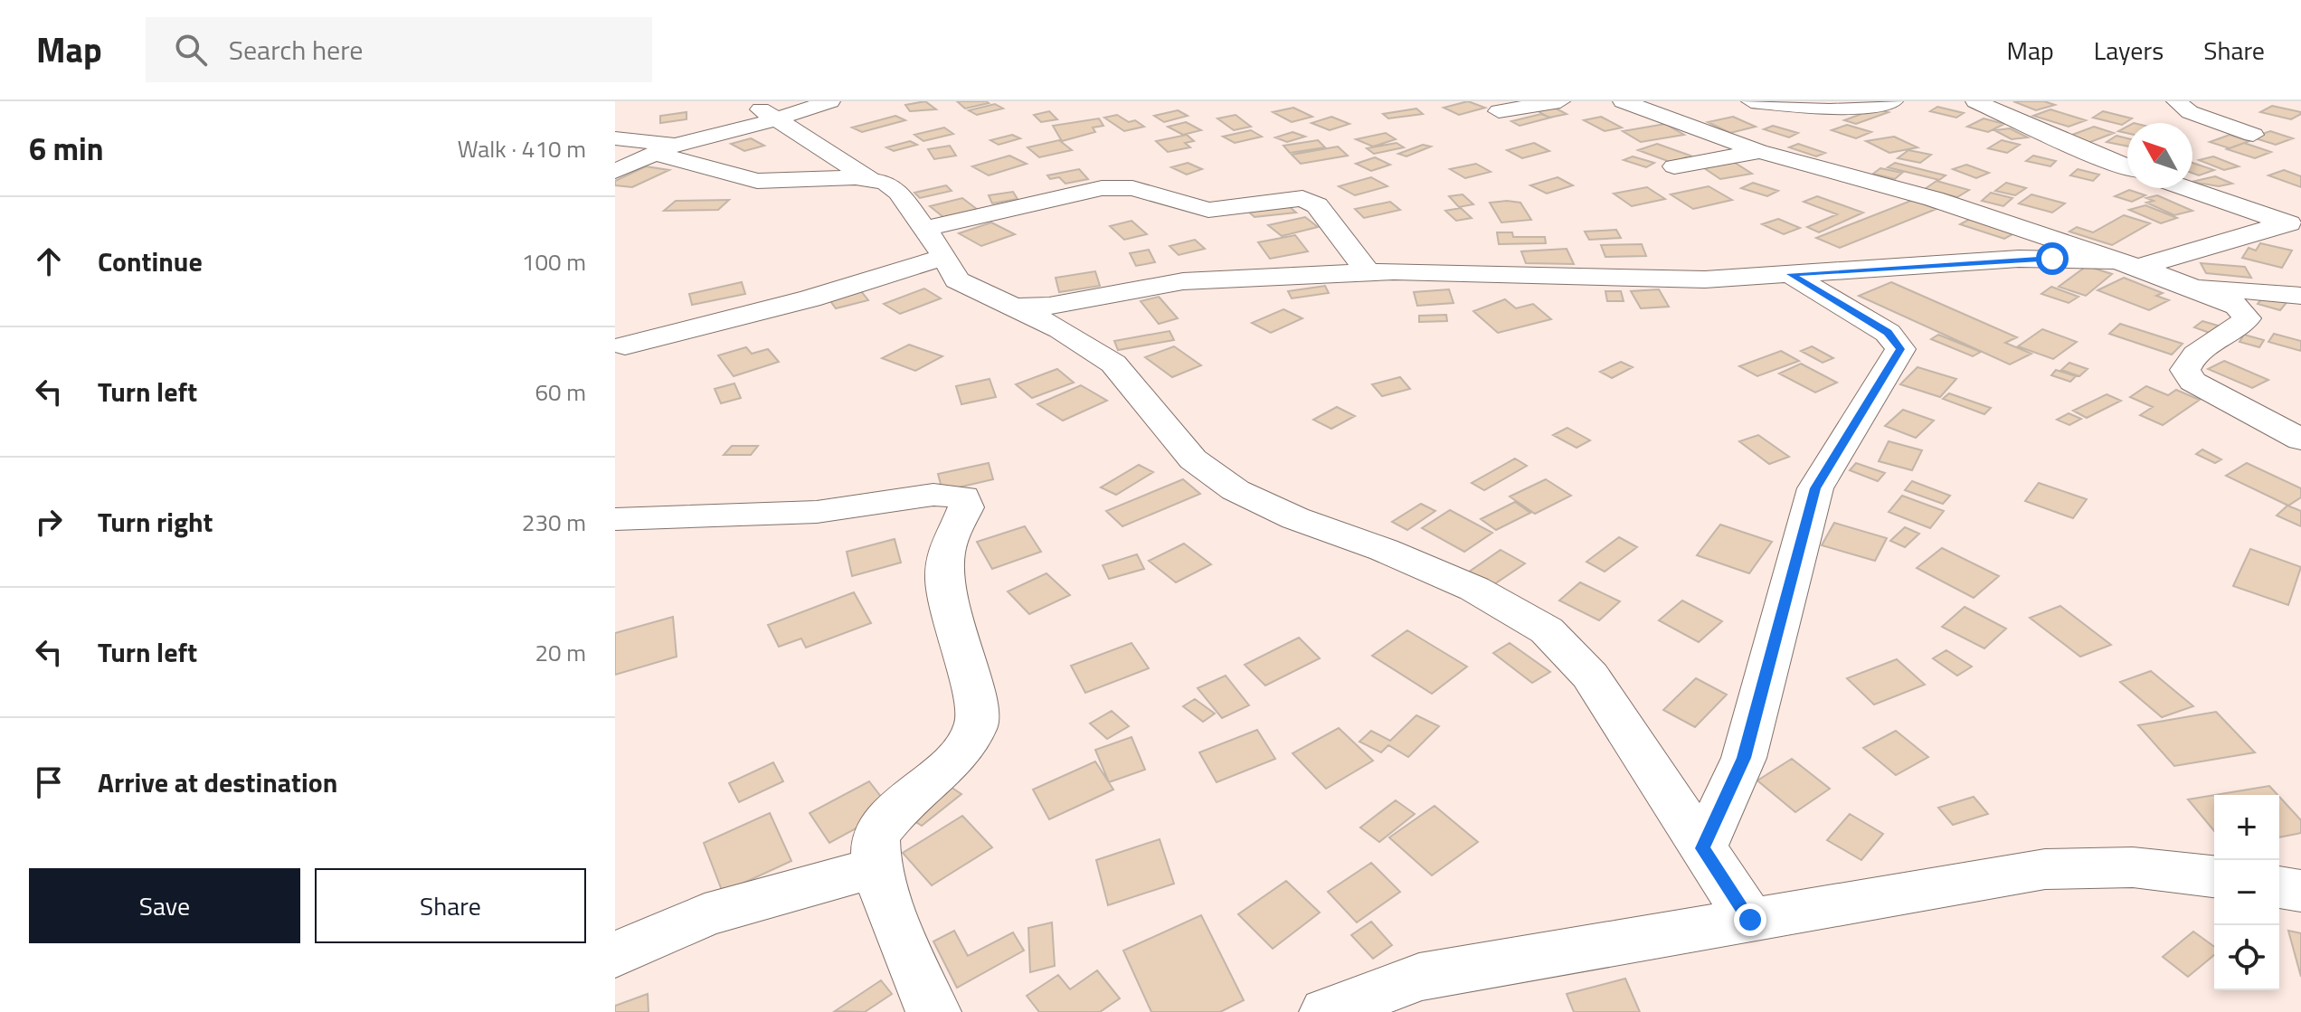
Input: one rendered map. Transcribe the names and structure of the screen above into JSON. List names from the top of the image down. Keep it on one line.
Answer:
{"north":"top left","page":{"header":"Map","search":"Search here","nav":["Map","Layers","Share"],"heading":["6 min","Walk · 410 m"],"list":[["Continue","100 m"],["Turn left","60 m"],["Turn right","230 m"],["Turn left","20 m"],"Arrive at destination"],"map_buttons":["+","−"],"buttons":["Save","Share"]}}
